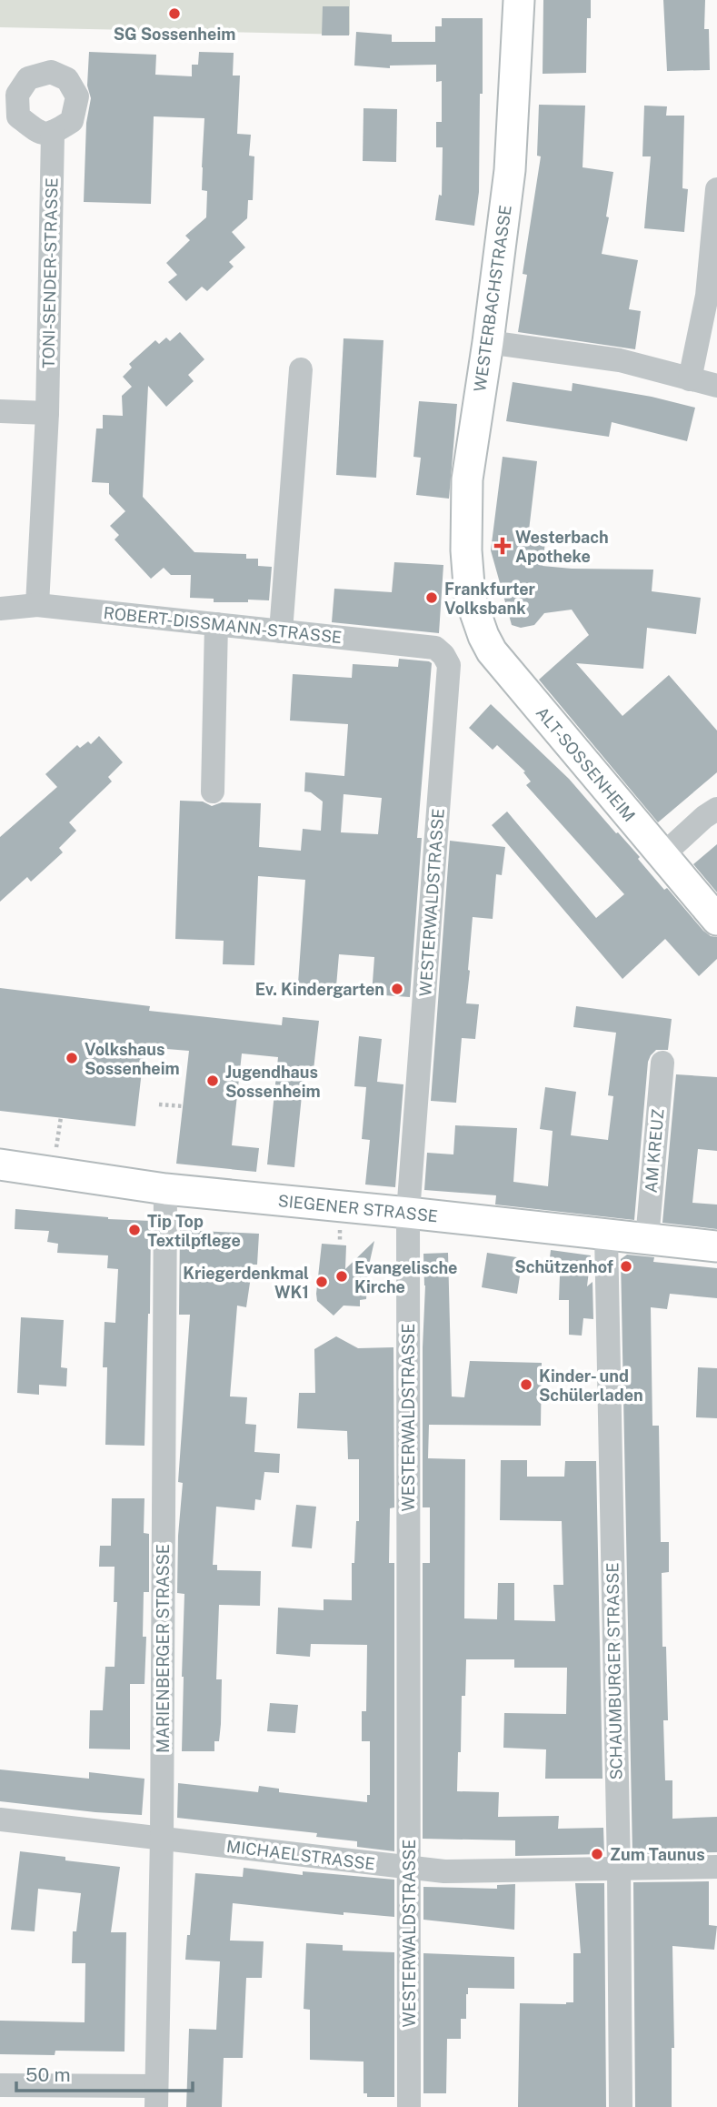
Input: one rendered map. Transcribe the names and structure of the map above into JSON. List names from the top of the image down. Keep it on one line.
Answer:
{"streets":{"main road":["WESTERBACHSTRASSE","ALT-SOSSENHEIM","SIEGENER STRASSE"],"street":["TONI-SENDER-STRASSE","ROBERT-DISSMANN-STRASSE","WESTERWALDSTRASSE","AM KREUZ","MARIENBERGER STRASSE","SCHAUMBURGER STRASSE","MICHAELSTRASSE"]},"crossings":[["TONI-SENDER-STRASSE","ROBERT-DISSMANN-STRASSE"],["WESTERBACHSTRASSE","ALT-SOSSENHEIM"],["ROBERT-DISSMANN-STRASSE","WESTERWALDSTRASSE"],["WESTERWALDSTRASSE","SIEGENER STRASSE"],["WESTERWALDSTRASSE","MICHAELSTRASSE"],["AM KREUZ","SIEGENER STRASSE"],["SIEGENER STRASSE","MARIENBERGER STRASSE"],["SIEGENER STRASSE","SCHAUMBURGER STRASSE"],["MARIENBERGER STRASSE","MICHAELSTRASSE"],["SCHAUMBURGER STRASSE","MICHAELSTRASSE"]],"places":{"other":["SG Sossenheim","Frankfurter Volksbank","Ev. Kindergarten","Volkshaus Sossenheim","Jugendhaus Sossenheim","Tip Top Textilpflege","Schützenhof","Evangelische Kirche","Kriegerdenkmal WK1","Kinder- und Schülerladen","Zum Taunus"],"health":["Westerbach Apotheke"]},"scale_bar":"50 m"}
